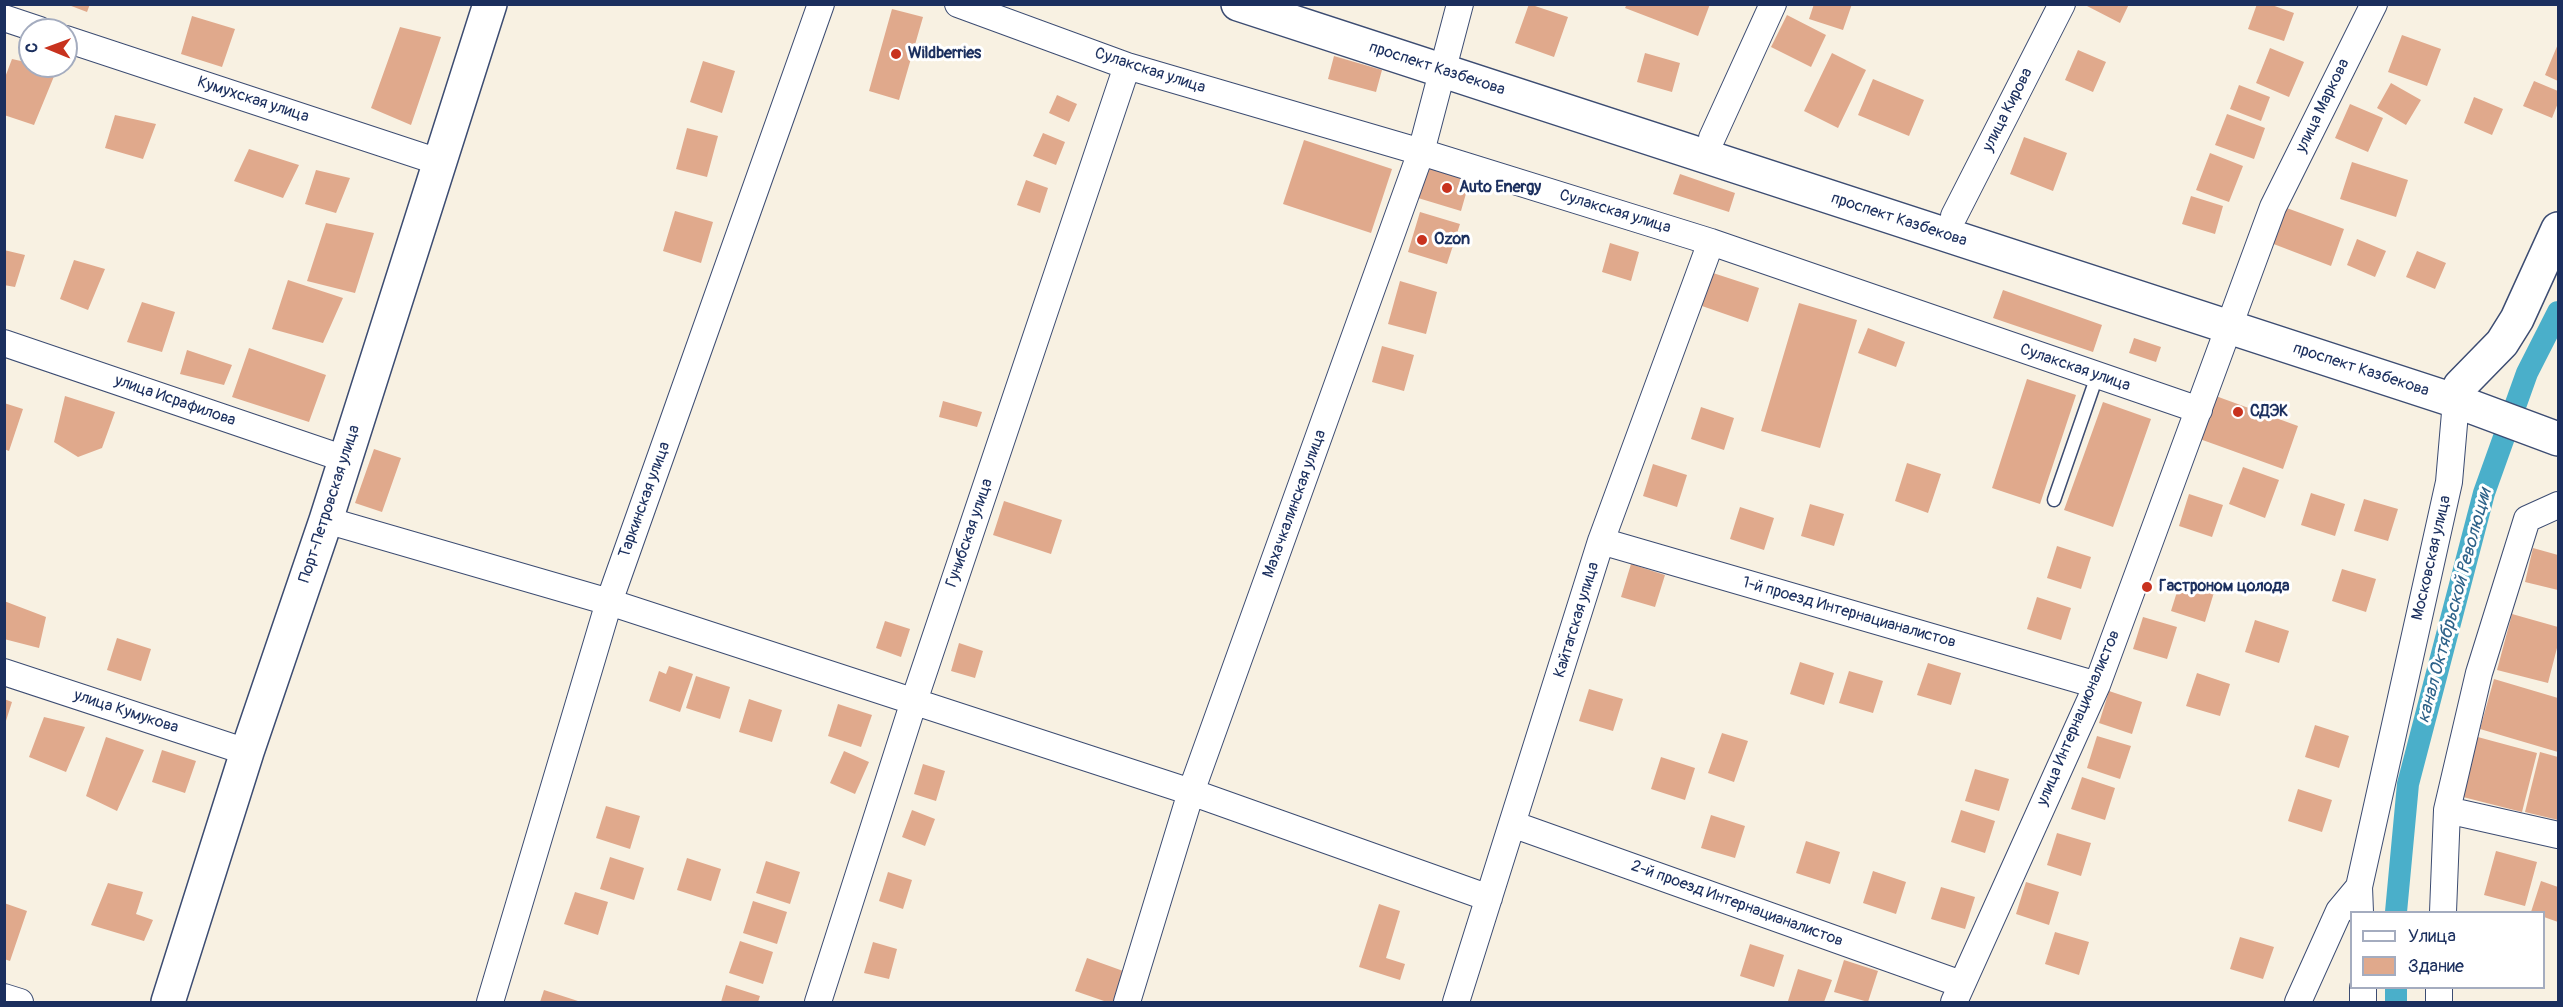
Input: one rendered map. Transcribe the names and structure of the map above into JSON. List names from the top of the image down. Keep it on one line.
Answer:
{"streets":{"main road":["проспект Казбекова","Порт-Петровская улица"],"street":["Сулакская улица","Кумухская улица","улица Маркова","улица Кирова","улица Исрафилова","Таркинская улица","Махачкалинская улица","Гунибская улица","Московская улица","1-й проезд Интернацианалистов","Кайтагская улица","улица Кумукова","улица Интернационалистов","2-й проезд Интернацианалистов"]},"crossings":[["проспект Казбекова","улица Кирова"],["проспект Казбекова","Махачкалинская улица"],["проспект Казбекова","Московская улица"],["проспект Казбекова","улица Интернационалистов"],["Сулакская улица","Махачкалинская улица"],["Сулакская улица","Гунибская улица"],["Сулакская улица","Кайтагская улица"],["Сулакская улица","улица Интернационалистов"],["Кумухская улица","Порт-Петровская улица"],["улица Маркова","улица Интернационалистов"],["улица Исрафилова","Порт-Петровская улица"],["Порт-Петровская улица","улица Кумукова"],["1-й проезд Интернацианалистов","Кайтагская улица"],["1-й проезд Интернацианалистов","улица Интернационалистов"],["Кайтагская улица","2-й проезд Интернацианалистов"],["улица Интернационалистов","2-й проезд Интернацианалистов"]],"water":["канал Октябрьской Революции"],"places":["Wildberries","Auto Energy","Ozon","СДЭК","Гастроном цолода"],"legend":["Улица","Здание"],"north":"left"}
